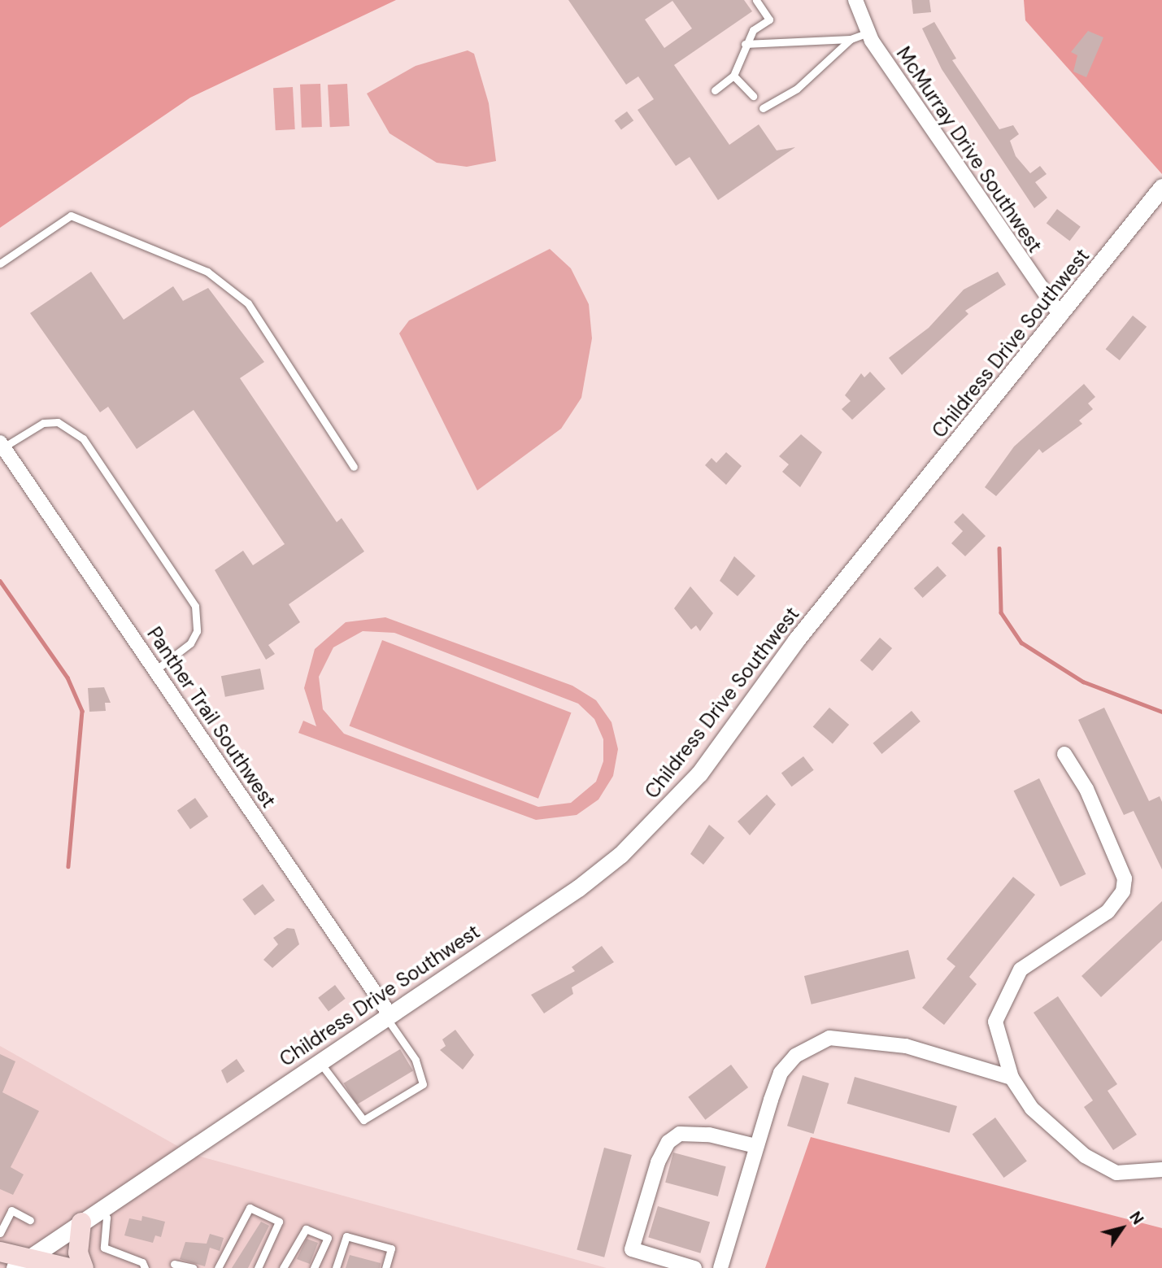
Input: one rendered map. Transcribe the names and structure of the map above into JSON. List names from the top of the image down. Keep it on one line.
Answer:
{"streets":{"street":["McMurray Drive Southwest","Childress Drive Southwest","Panther Trail Southwest"]},"crossings":[["McMurray Drive Southwest","Childress Drive Southwest"],["Childress Drive Southwest","Panther Trail Southwest"]],"north":"top right"}
